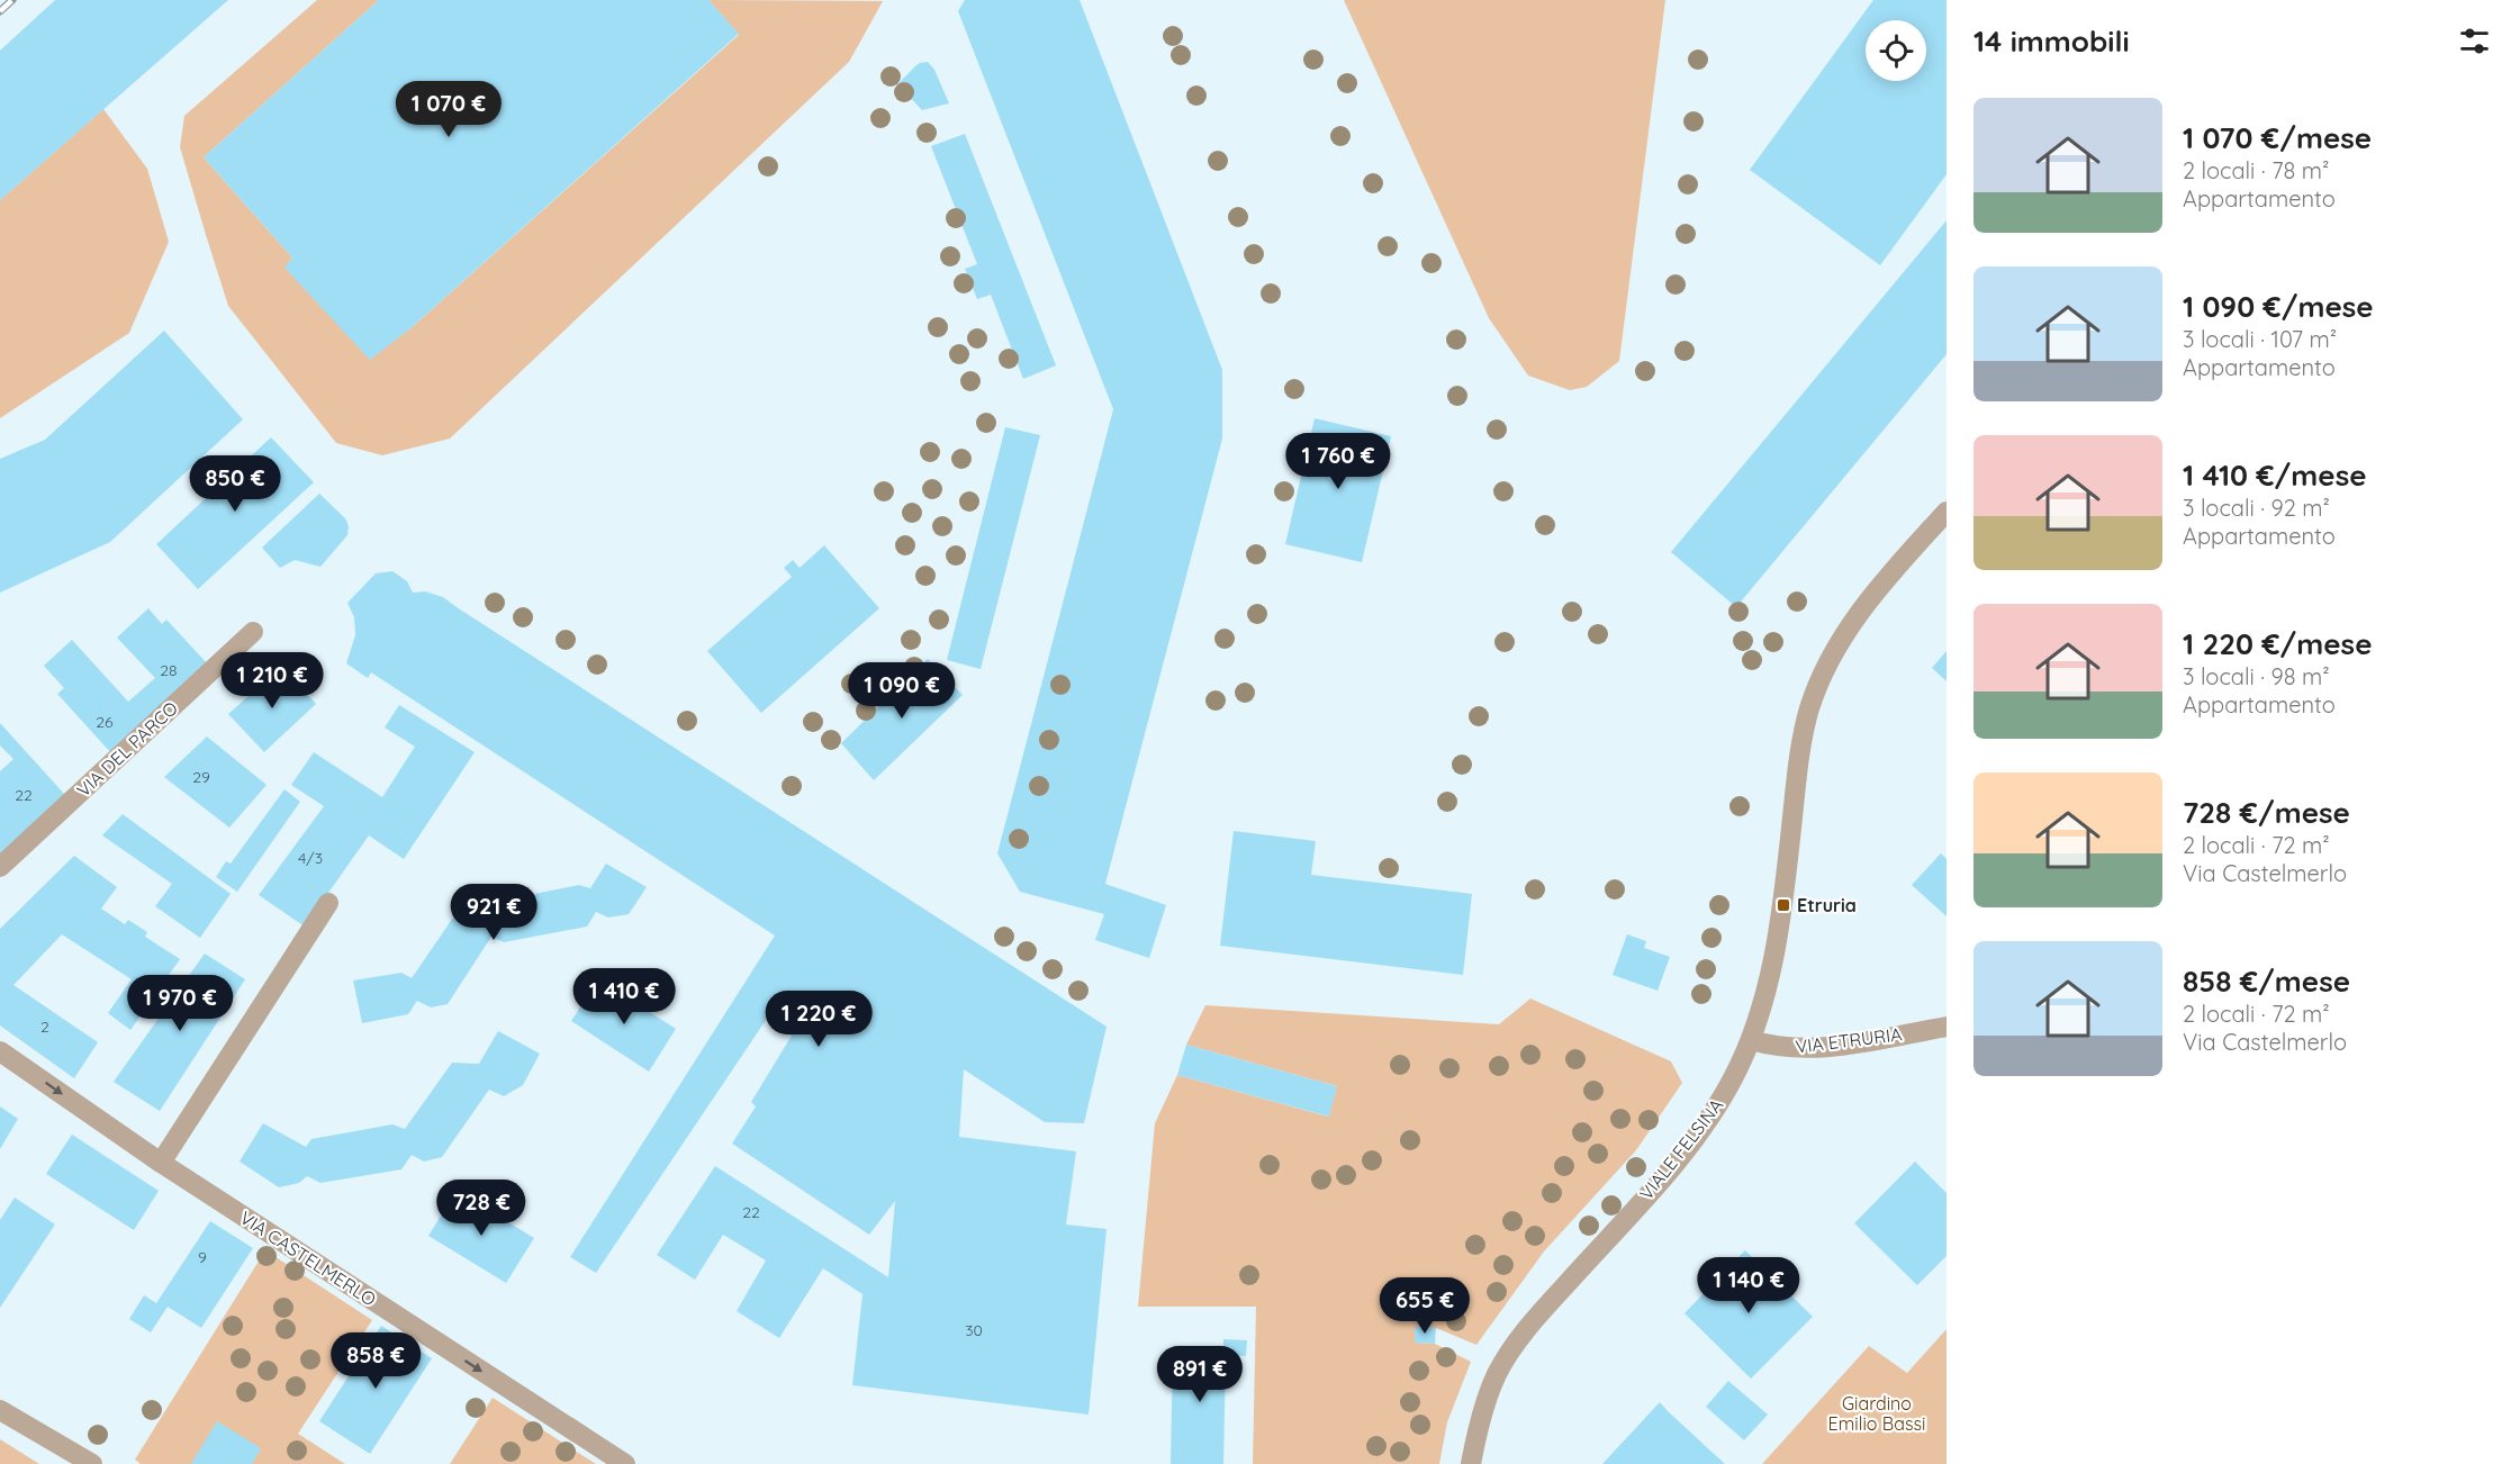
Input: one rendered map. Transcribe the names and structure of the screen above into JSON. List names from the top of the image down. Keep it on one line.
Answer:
{"streets":{"street":["VIA DEL PARCO","VIA ETRURIA","VIALE FELSINA","VIA CASTELMERLO"]},"crossings":[["VIA ETRURIA","VIALE FELSINA"]],"one_way":["VIA CASTELMERLO"],"parks":["Giardino Emilio Bassi"],"places":{"transit":["Etruria"]},"house_numbers":["28","26","29","22","4/3","2","22","9","30"],"page":{"heading":"14 immobili","price":["1 070 €","1 760 €","850 €","1 210 €","1 090 €","921 €","1 410 €","1 970 €","1 220 €","728 €","1 140 €","655 €","858 €","891 €"],"list":[{"name":"1 070 €/mese","note":"2 locali · 78 m² · Appartamento"},{"name":"1 090 €/mese","note":"3 locali · 107 m² · Appartamento"},{"name":"1 410 €/mese","note":"3 locali · 92 m² · Appartamento"},{"name":"1 220 €/mese","note":"3 locali · 98 m² · Appartamento"},{"name":"728 €/mese","note":"2 locali · 72 m² · Via Castelmerlo"},{"name":"858 €/mese","note":"2 locali · 72 m² · Via Castelmerlo"}]}}
